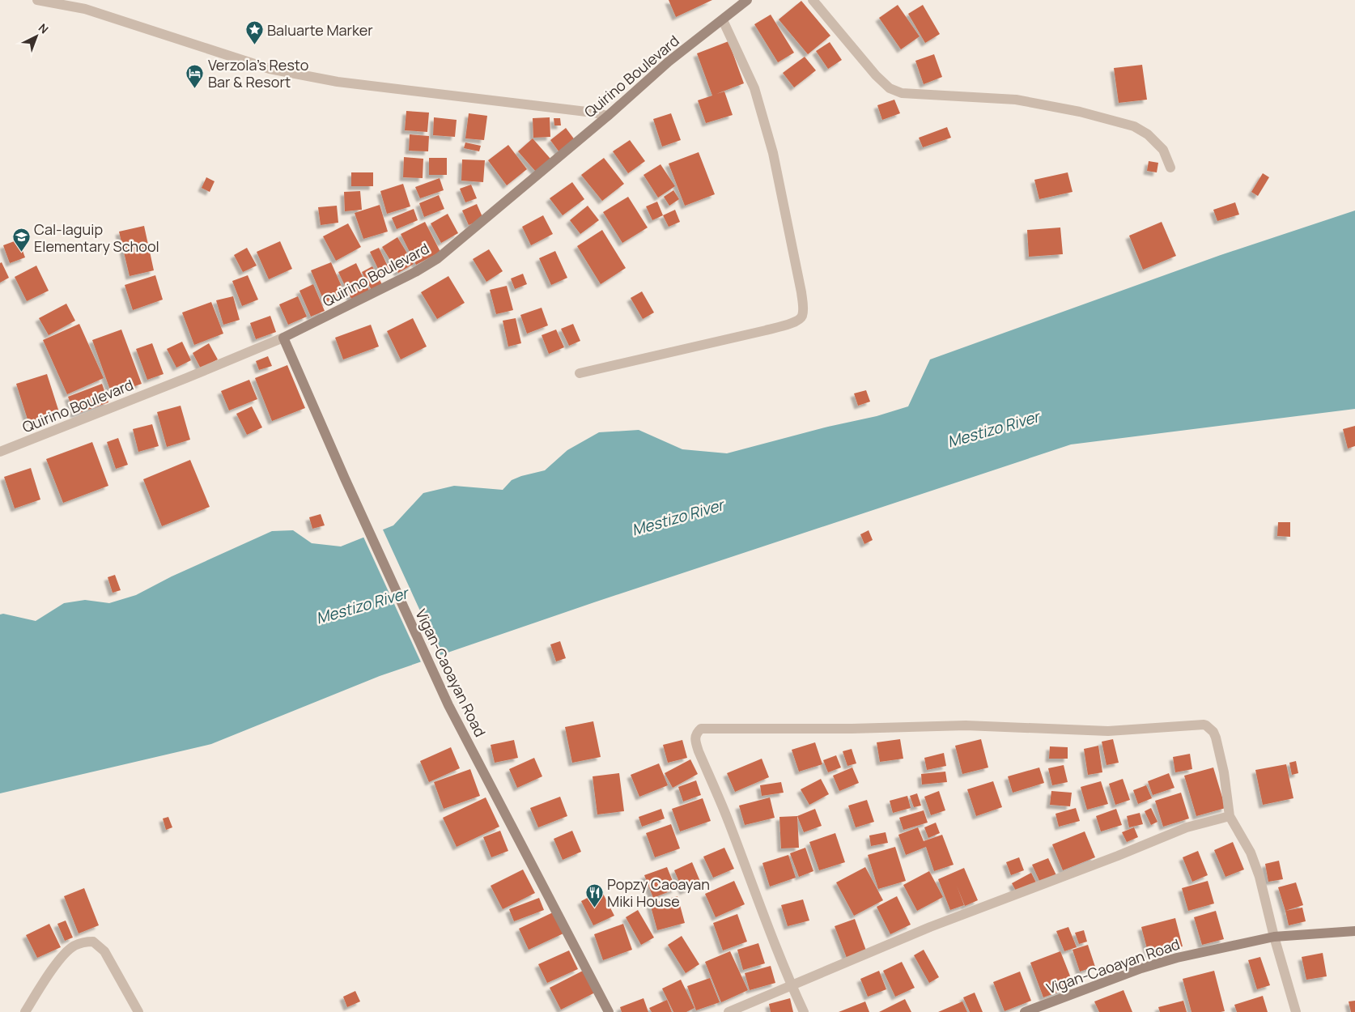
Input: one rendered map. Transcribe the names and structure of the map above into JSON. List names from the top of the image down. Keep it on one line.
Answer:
{"streets":{"main road":["Quirino Boulevard","Vigan-Caoayan Road"]},"crossings":[["Quirino Boulevard","Vigan-Caoayan Road"]],"water":["Mestizo River"],"places":{"place":["Baluarte Marker"],"hotel":["Verzola's Resto Bar & Resort"],"school or university":["Cal-laguip Elementary School"],"restaurant":["Popzy Caoayan Miki House"]},"north":"top right"}
